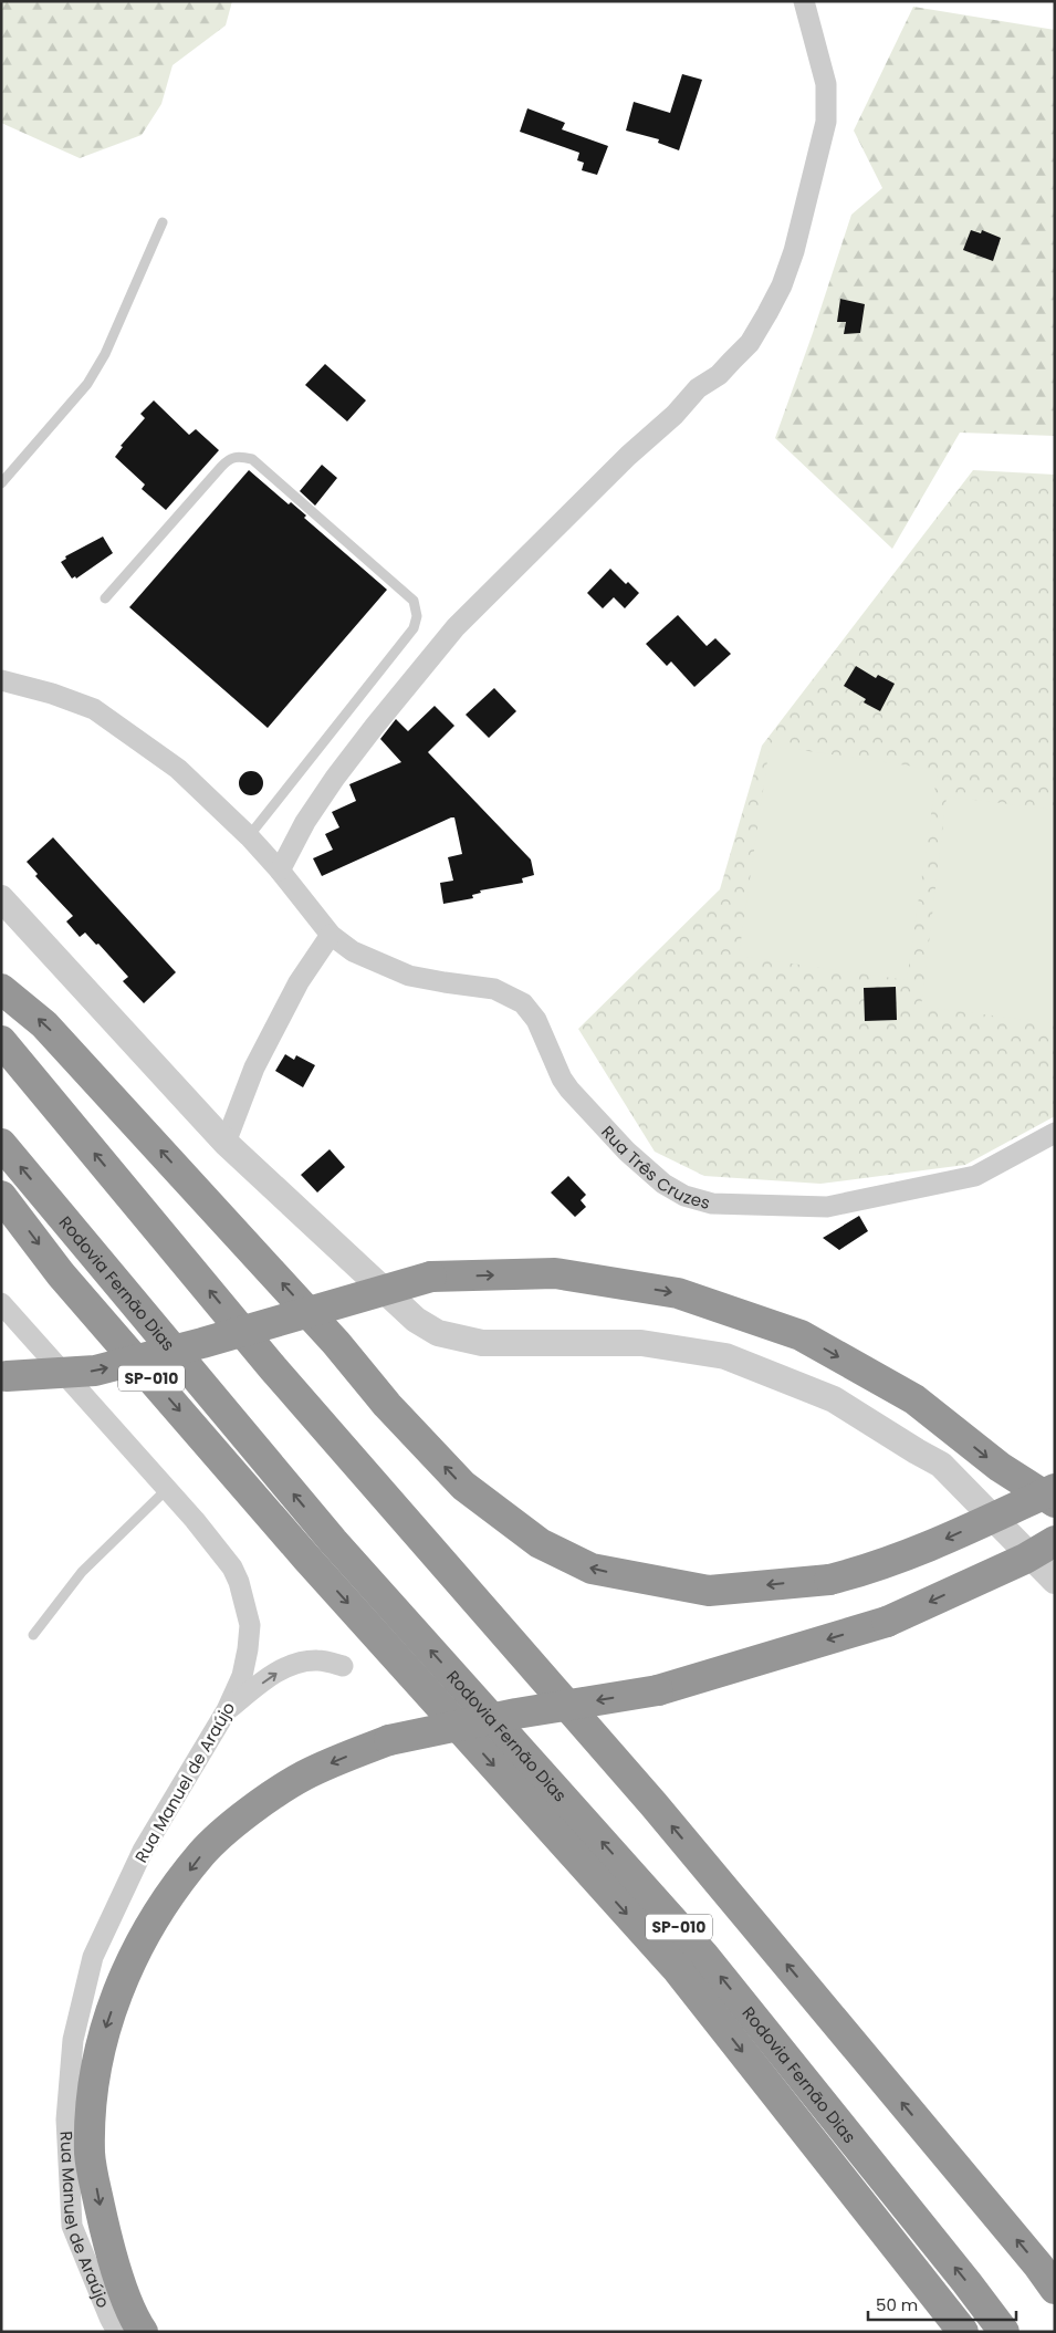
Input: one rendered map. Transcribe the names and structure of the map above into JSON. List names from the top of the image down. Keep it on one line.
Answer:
{"streets":{"highway":["Rodovia Fernão Dias","SP-010"],"street":["Rua Três Cruzes","Rua Manuel de Araújo"]},"scale_bar":"50 m"}
